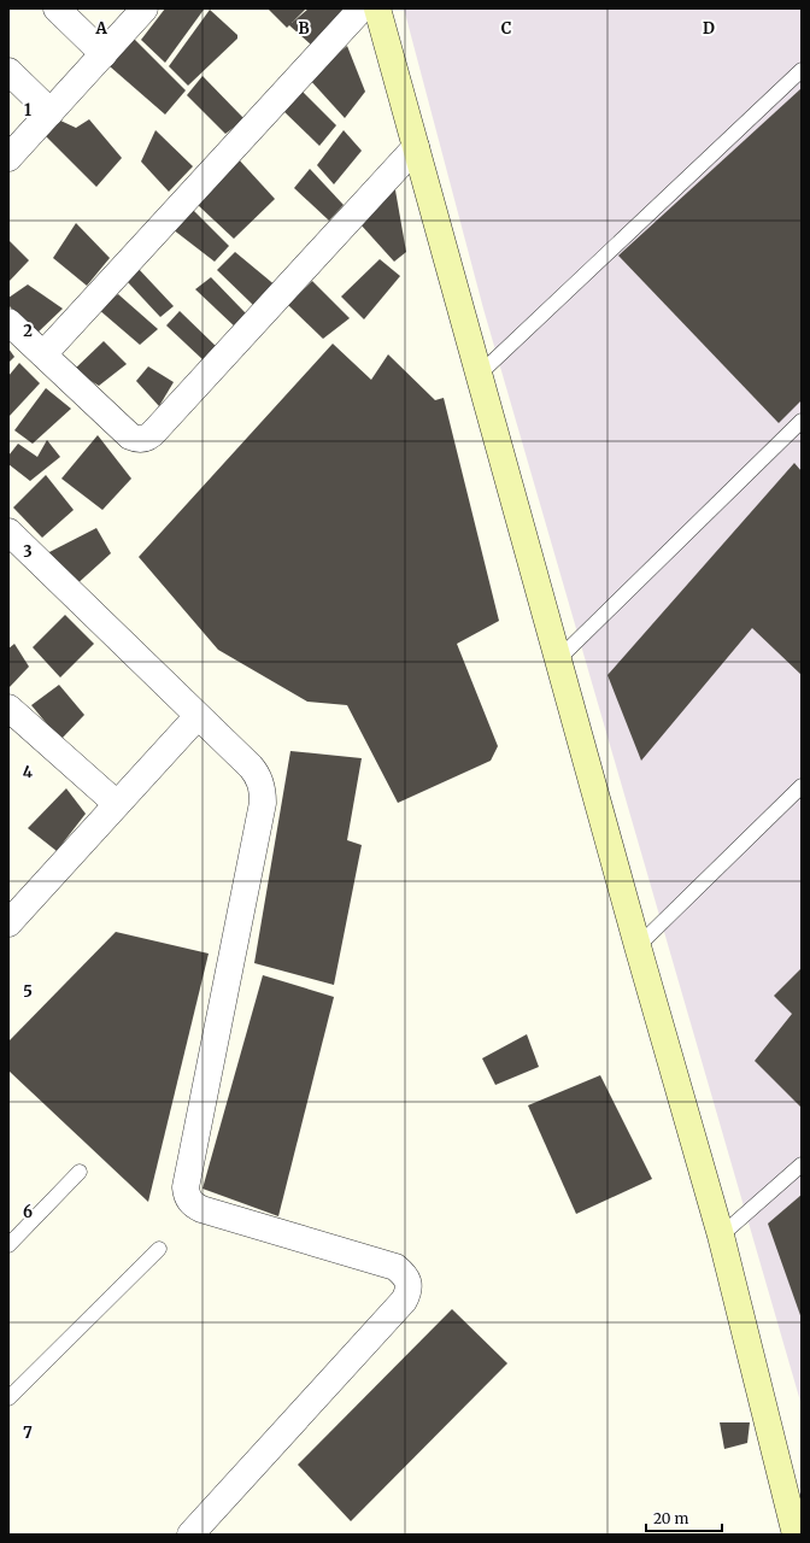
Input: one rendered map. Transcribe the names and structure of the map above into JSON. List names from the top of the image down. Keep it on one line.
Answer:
{"scale_bar":"20 m","grid":{"columns":["A","B","C","D"],"rows":["1","2","3","4","5","6","7"]}}
